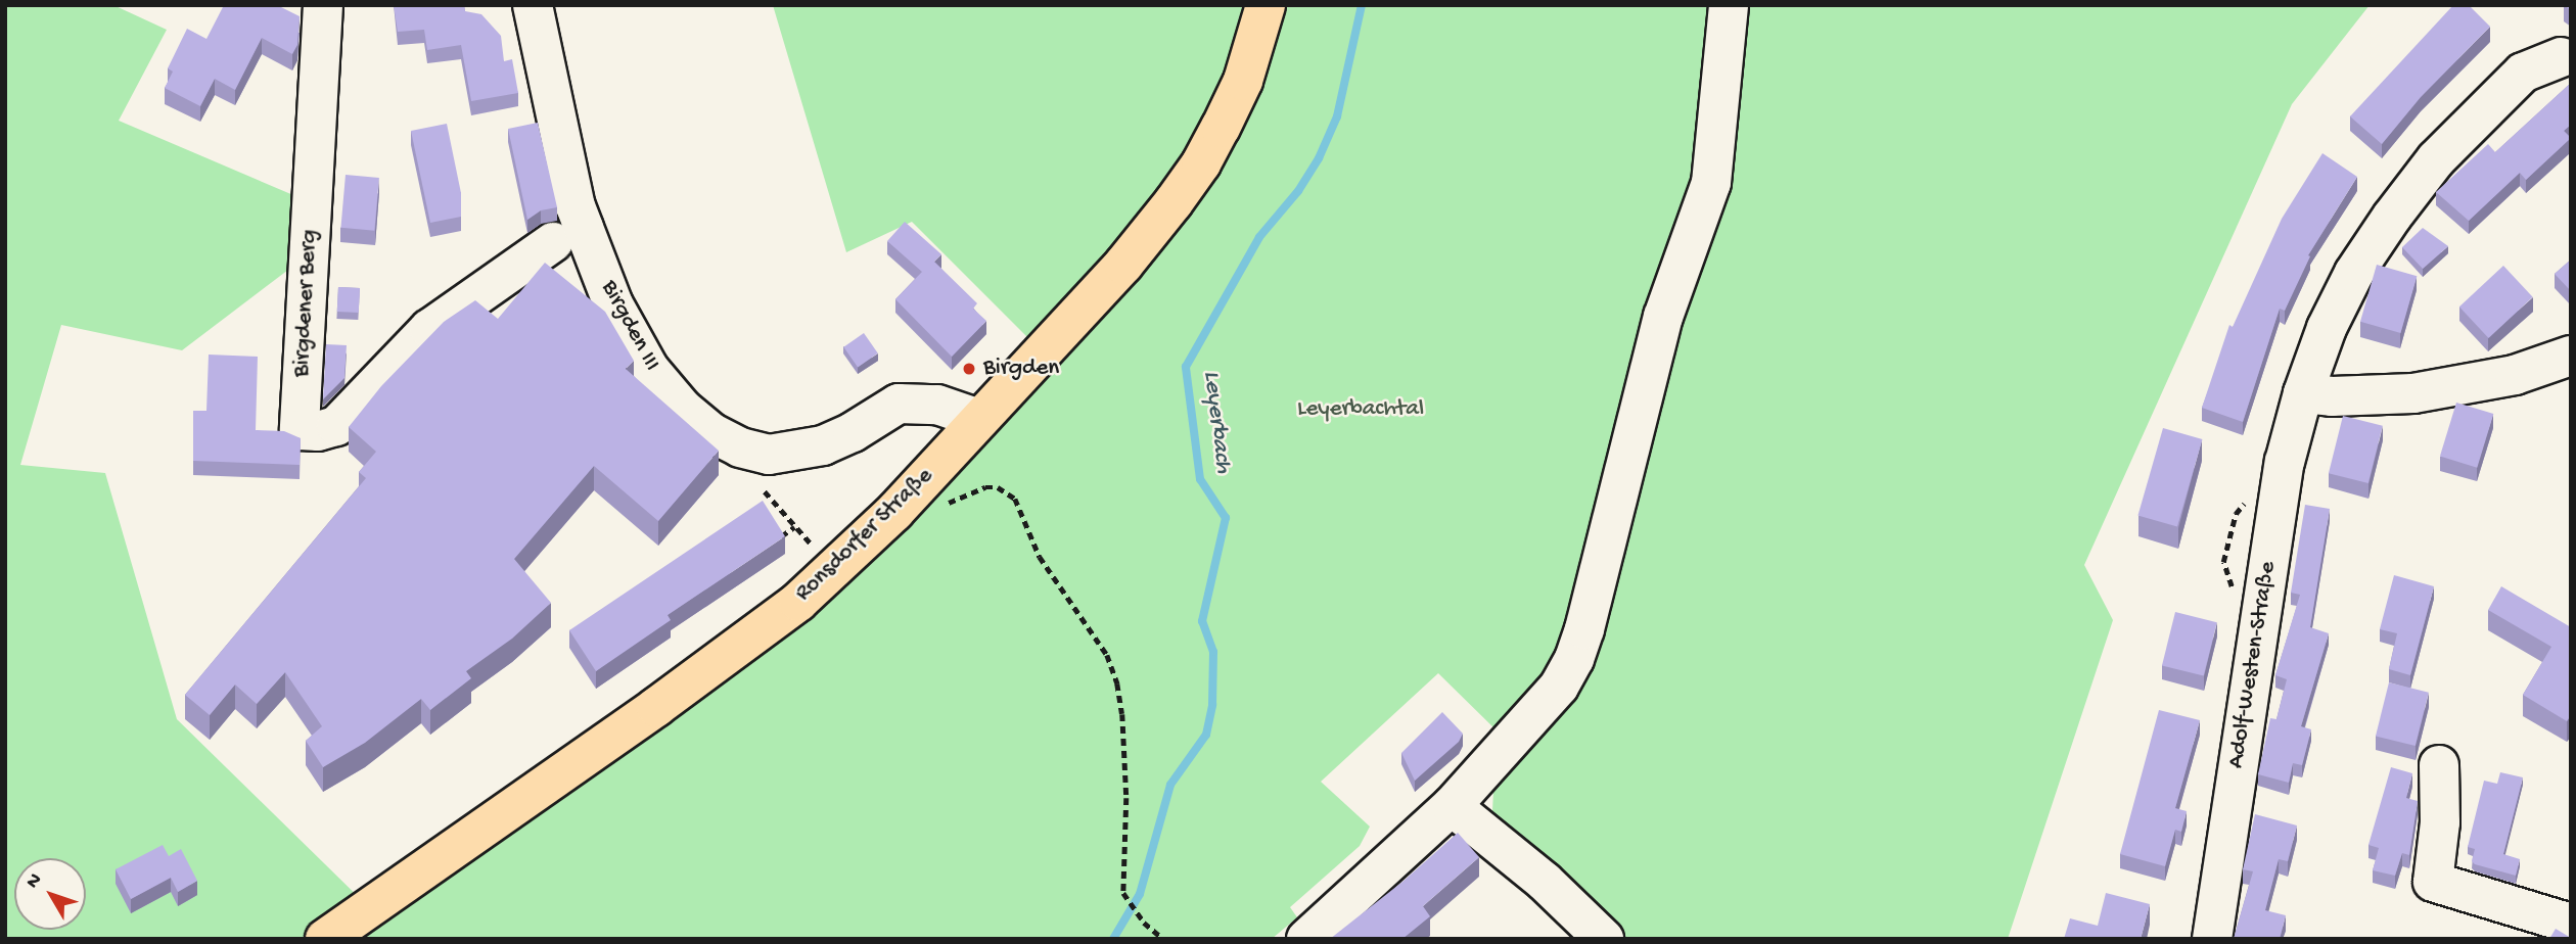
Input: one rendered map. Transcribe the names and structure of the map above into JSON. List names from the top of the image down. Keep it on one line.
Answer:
{"streets":{"main road":["Ronsdorfer Straße"],"street":["Birgdener Berg","Birgden III","Adolf-Westen-Straße"]},"crossings":[["Birgden III","Ronsdorfer Straße"]],"water":["Leyerbach"],"parks":["Leyerbachtal"],"places":["Birgden"],"north":"top left"}
